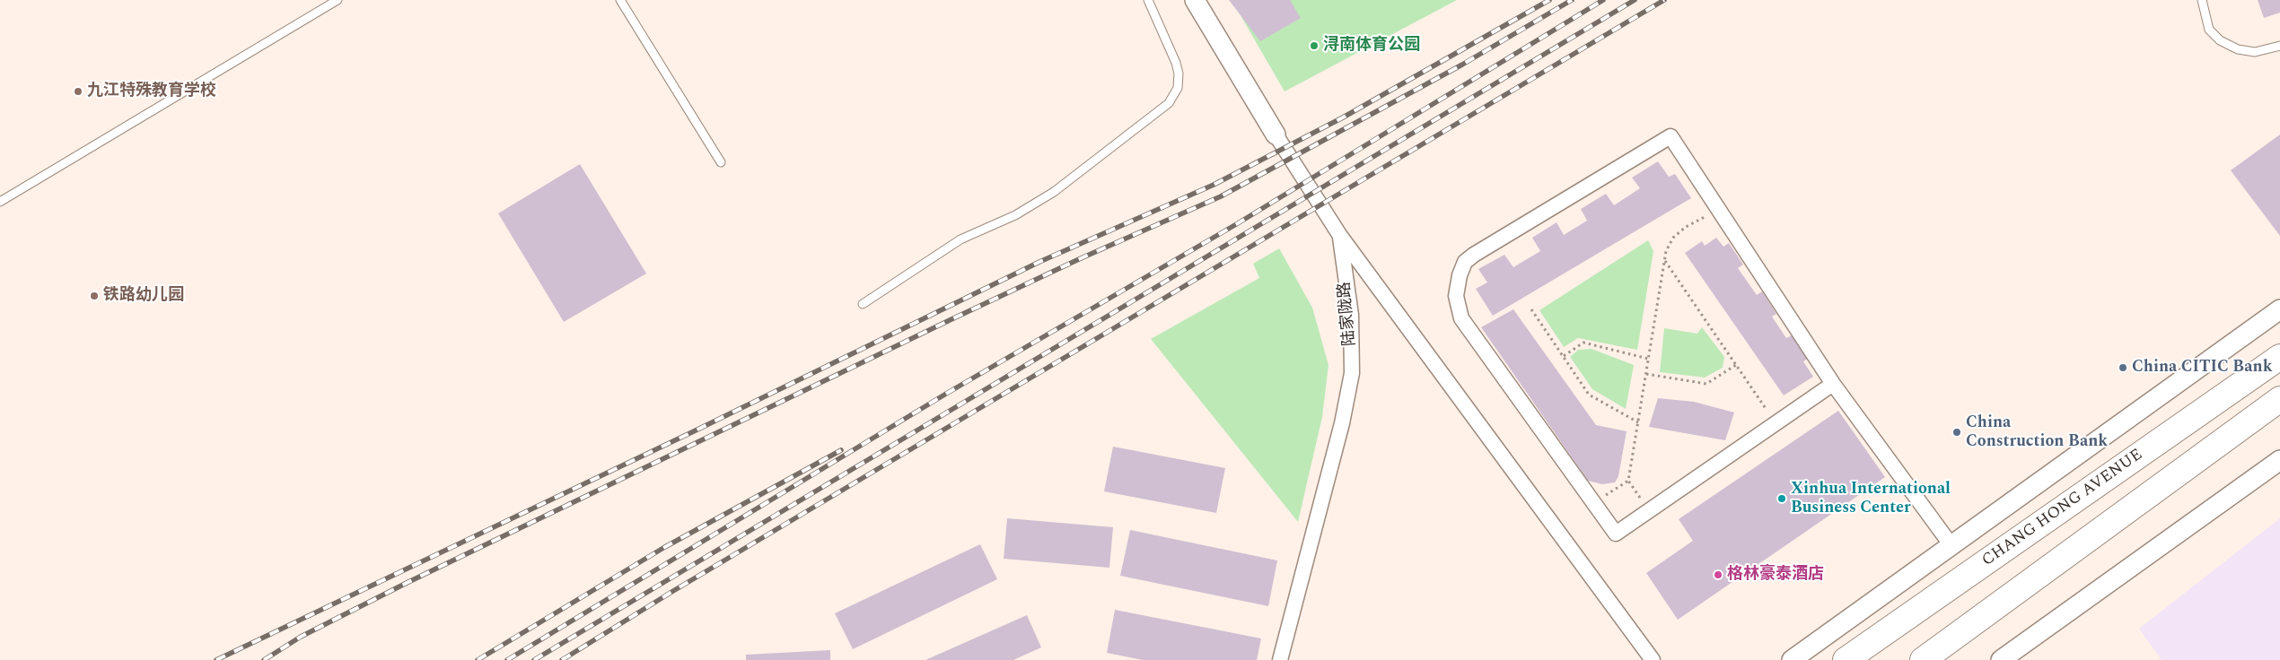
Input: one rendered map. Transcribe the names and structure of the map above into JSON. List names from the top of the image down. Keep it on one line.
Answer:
{"streets":{"highway":["CHANG HONG AVENUE"],"street":["陆家陇路"]},"places":["浔南体育公园","九江特殊教育学校","铁路幼儿园","China CITIC Bank","China Construction Bank","Xinhua International Business Center","格林豪泰酒店"]}
